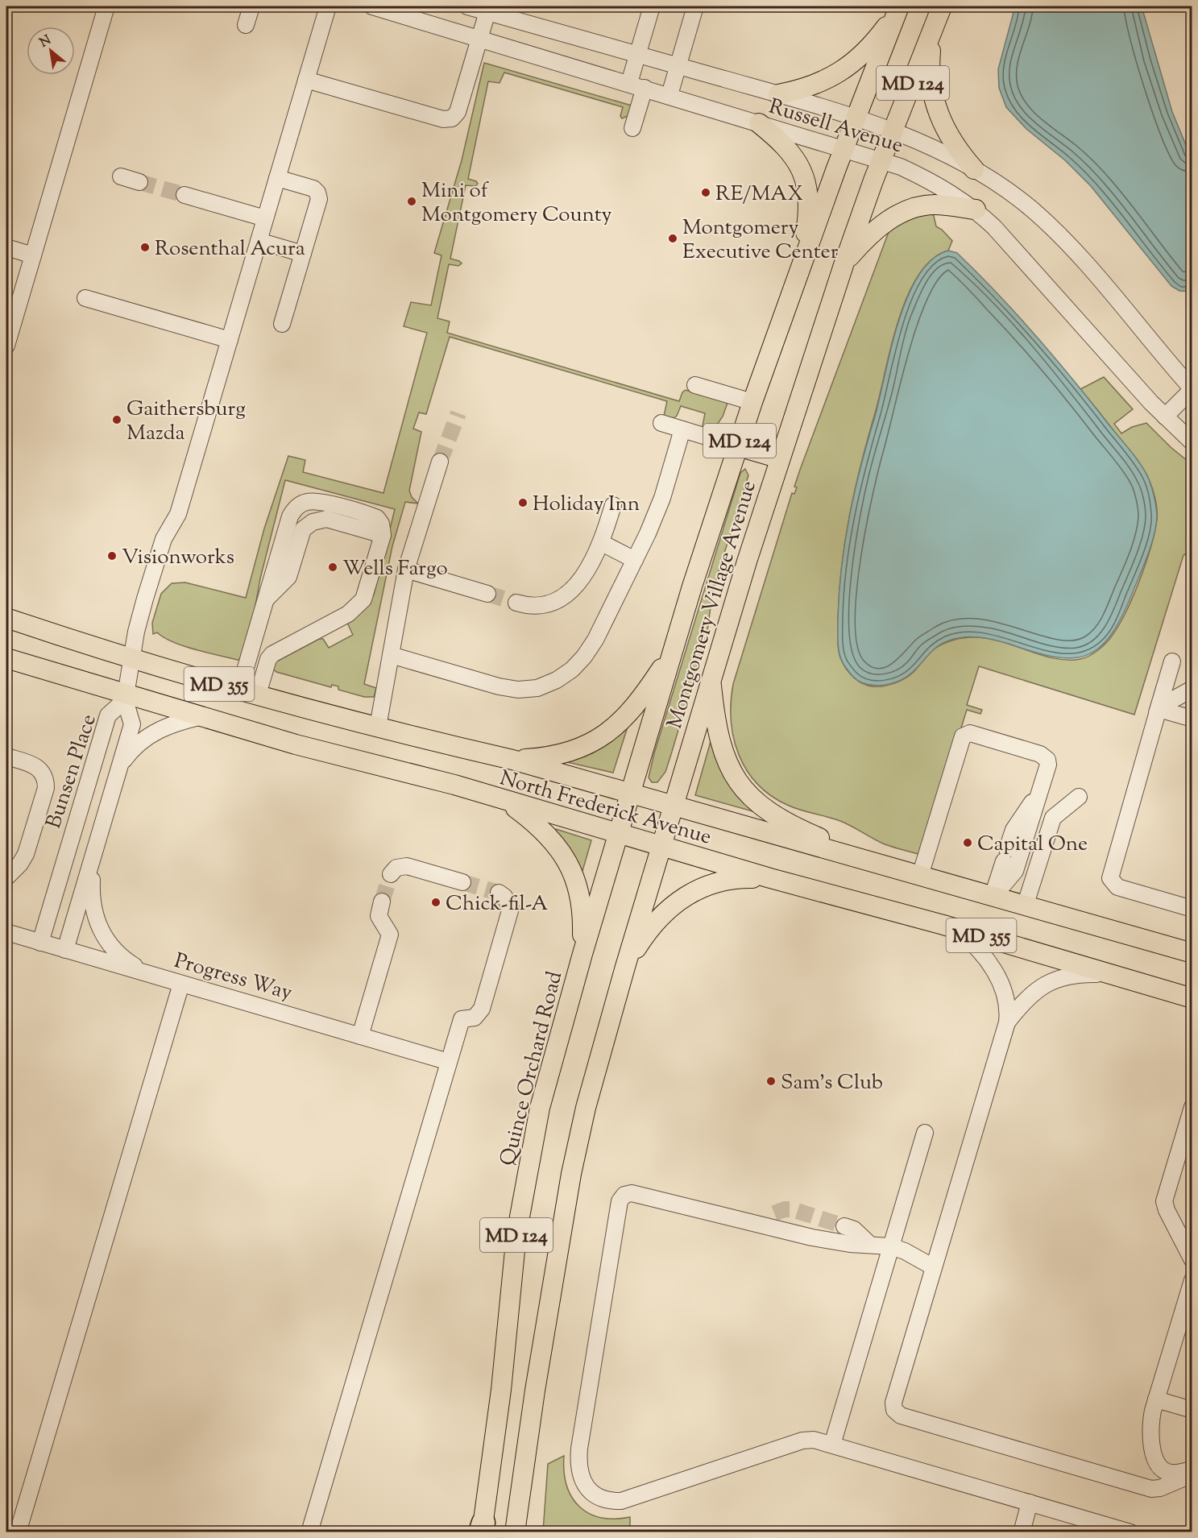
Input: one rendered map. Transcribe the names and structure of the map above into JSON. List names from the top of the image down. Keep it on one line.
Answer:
{"streets":{"main road":["MD 124","Montgomery Village Avenue","MD 355","North Frederick Avenue","Quince Orchard Road"],"street":["Russell Avenue","Bunsen Place","Progress Way"]},"crossings":[["MD 124","Montgomery Village Avenue"],["MD 124","North Frederick Avenue"],["Russell Avenue","Montgomery Village Avenue"],["Montgomery Village Avenue","North Frederick Avenue"],["Montgomery Village Avenue","Quince Orchard Road"],["Bunsen Place","North Frederick Avenue"],["Bunsen Place","Progress Way"],["North Frederick Avenue","Quince Orchard Road"]],"places":["RE/MAX","Mini of Montgomery County","Montgomery Executive Center","Rosenthal Acura","Gaithersburg Mazda","Holiday Inn","Visionworks","Wells Fargo","Capital One","Chick-fil-A","Sam's Club"],"north":"top left"}
